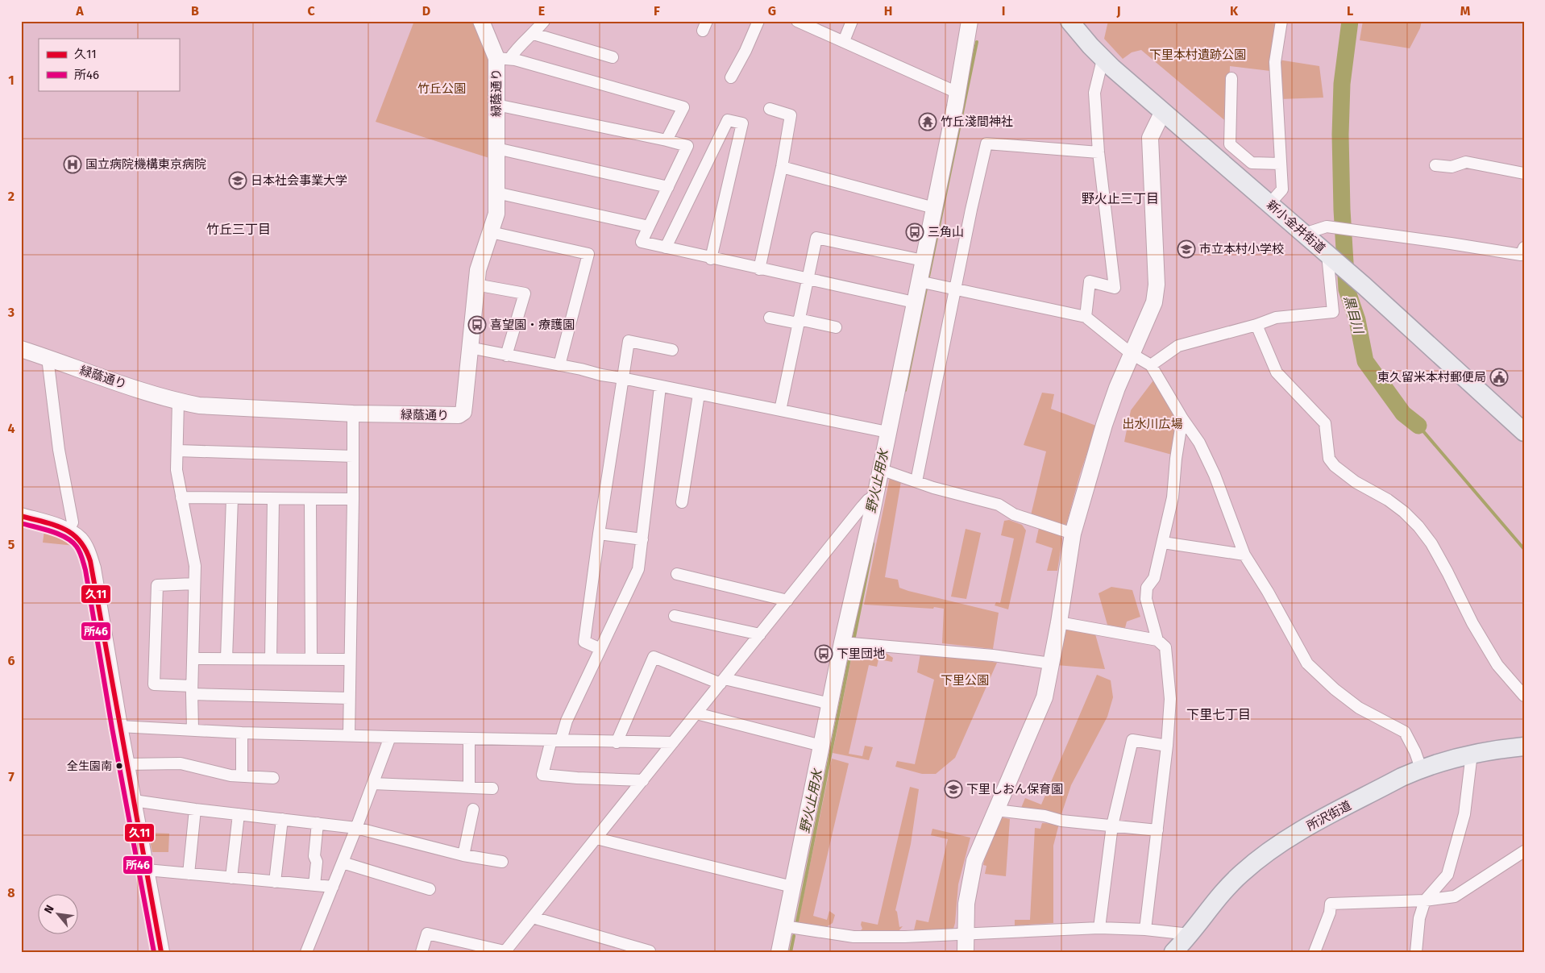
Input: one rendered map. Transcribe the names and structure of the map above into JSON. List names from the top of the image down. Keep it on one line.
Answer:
{"streets":{"main road":["新小金井街道","所沢街道"],"street":["緑蔭通り"]},"districts":["野火止三丁目","竹丘三丁目","下里七丁目"],"water":["黒目川","野火止用水"],"parks":["下里本村遺跡公園","竹丘公園","出水川広場","下里公園"],"places":{"temple":["竹丘淺間神社"],"hospital":["国立病院機構東京病院"],"school or university":["日本社会事業大学","市立本村小学校","下里しおん保育園"],"bus stop":["三角山","喜望園・療護園","下里団地"],"public building":["東久留米本村郵便局"],"other":["全生園南"]},"lines":["transit line 久11","transit line 所46"],"legend":["久11","所46"],"north":"top left","grid":{"columns":["A","B","C","D","E","F","G","H","I","J","K","L","M"],"rows":["1","2","3","4","5","6","7","8"]}}
